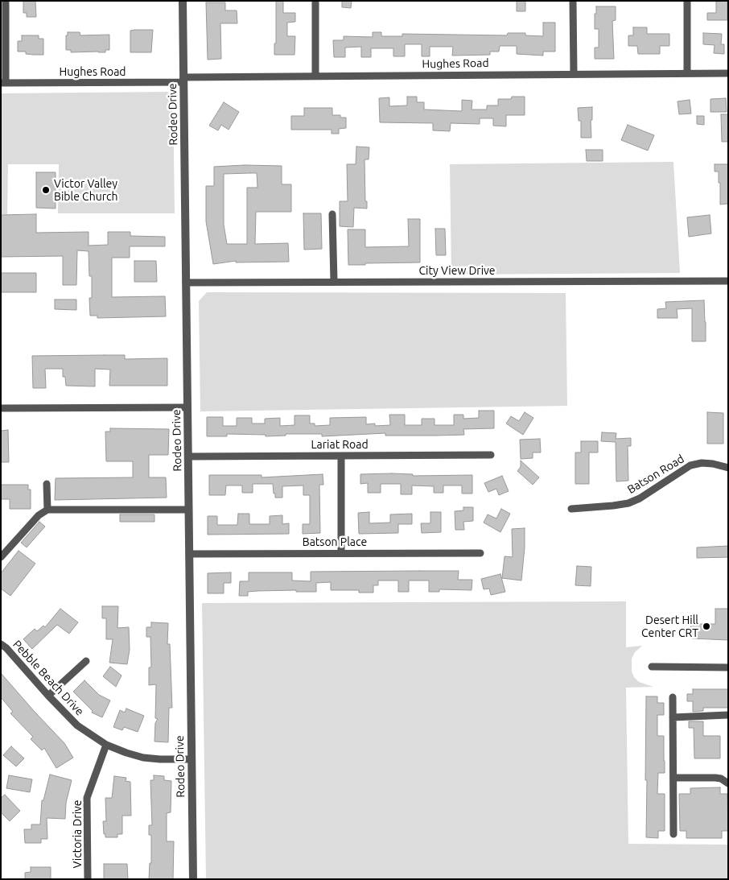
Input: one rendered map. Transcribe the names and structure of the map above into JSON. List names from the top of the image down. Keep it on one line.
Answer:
{"streets":{"street":["Hughes Road","Rodeo Drive","City View Drive","Lariat Road","Batson Road","Batson Place","Pebble Beach Drive","Victoria Drive"]},"crossings":[["Hughes Road","Rodeo Drive"],["Rodeo Drive","City View Drive"],["Rodeo Drive","Lariat Road"],["Rodeo Drive","Batson Place"],["Rodeo Drive","Pebble Beach Drive"],["Pebble Beach Drive","Victoria Drive"]],"places":["Victor Valley Bible Church","Desert Hill Center CRT"]}
